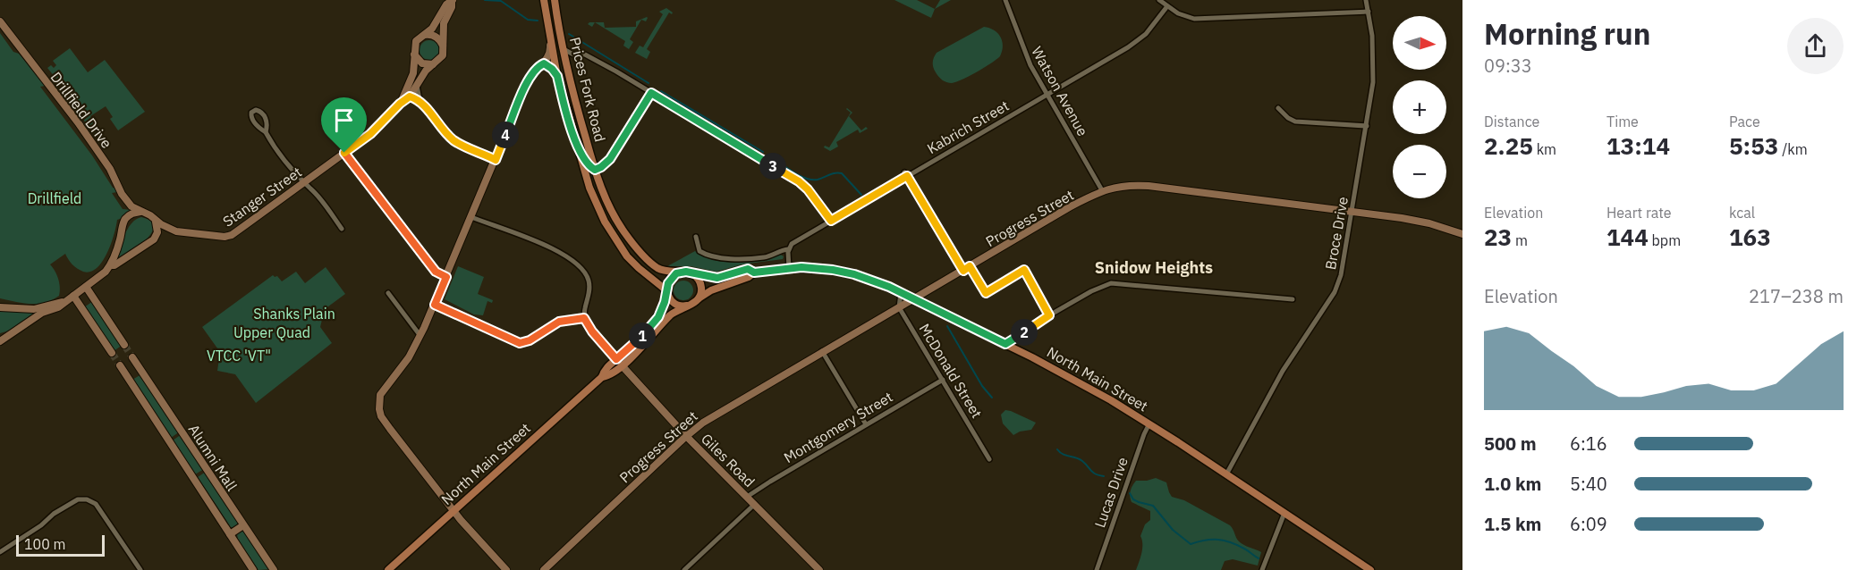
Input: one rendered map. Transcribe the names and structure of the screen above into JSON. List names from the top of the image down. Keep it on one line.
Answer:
{"streets":{"main road":["Prices Fork Road","North Main Street"],"street":["Watson Avenue","Drillfield Drive","Kabrich Street","Stanger Street","Progress Street","Broce Drive","McDonald Street","Montgomery Street","Alumni Mall","Giles Road","Lucas Drive"]},"crossings":[["Prices Fork Road","North Main Street"],["Watson Avenue","Kabrich Street"],["Watson Avenue","Progress Street"],["Drillfield Drive","Stanger Street"],["Progress Street","Broce Drive"],["Progress Street","McDonald Street"],["Progress Street","North Main Street"],["Progress Street","Giles Road"],["Broce Drive","North Main Street"],["McDonald Street","Montgomery Street"],["North Main Street","Giles Road"],["North Main Street","Lucas Drive"],["Montgomery Street","Giles Road"]],"districts":["Snidow Heights"],"parks":["Drillfield","Shanks Plain","Upper Quad","VTCC 'VT\""],"scale_bar":"100 m","north":"right","page":{"heading":["Morning run","09:33"],"map_buttons":["+","−"],"stats":[["Distance","2.25 km"],["Time","13:14"],["Pace","5:53 /km"],["Elevation","23 m"],["Heart rate","144 bpm"],["kcal","163"]],"pins":["4","3","2","1"],"chart":["Elevation","217–238 m"],"list":[{"name":"500 m","note":"6:16"},{"name":"1.0 km","note":"5:40"},{"name":"1.5 km","note":"6:09"}],"scale":"100 m"}}
